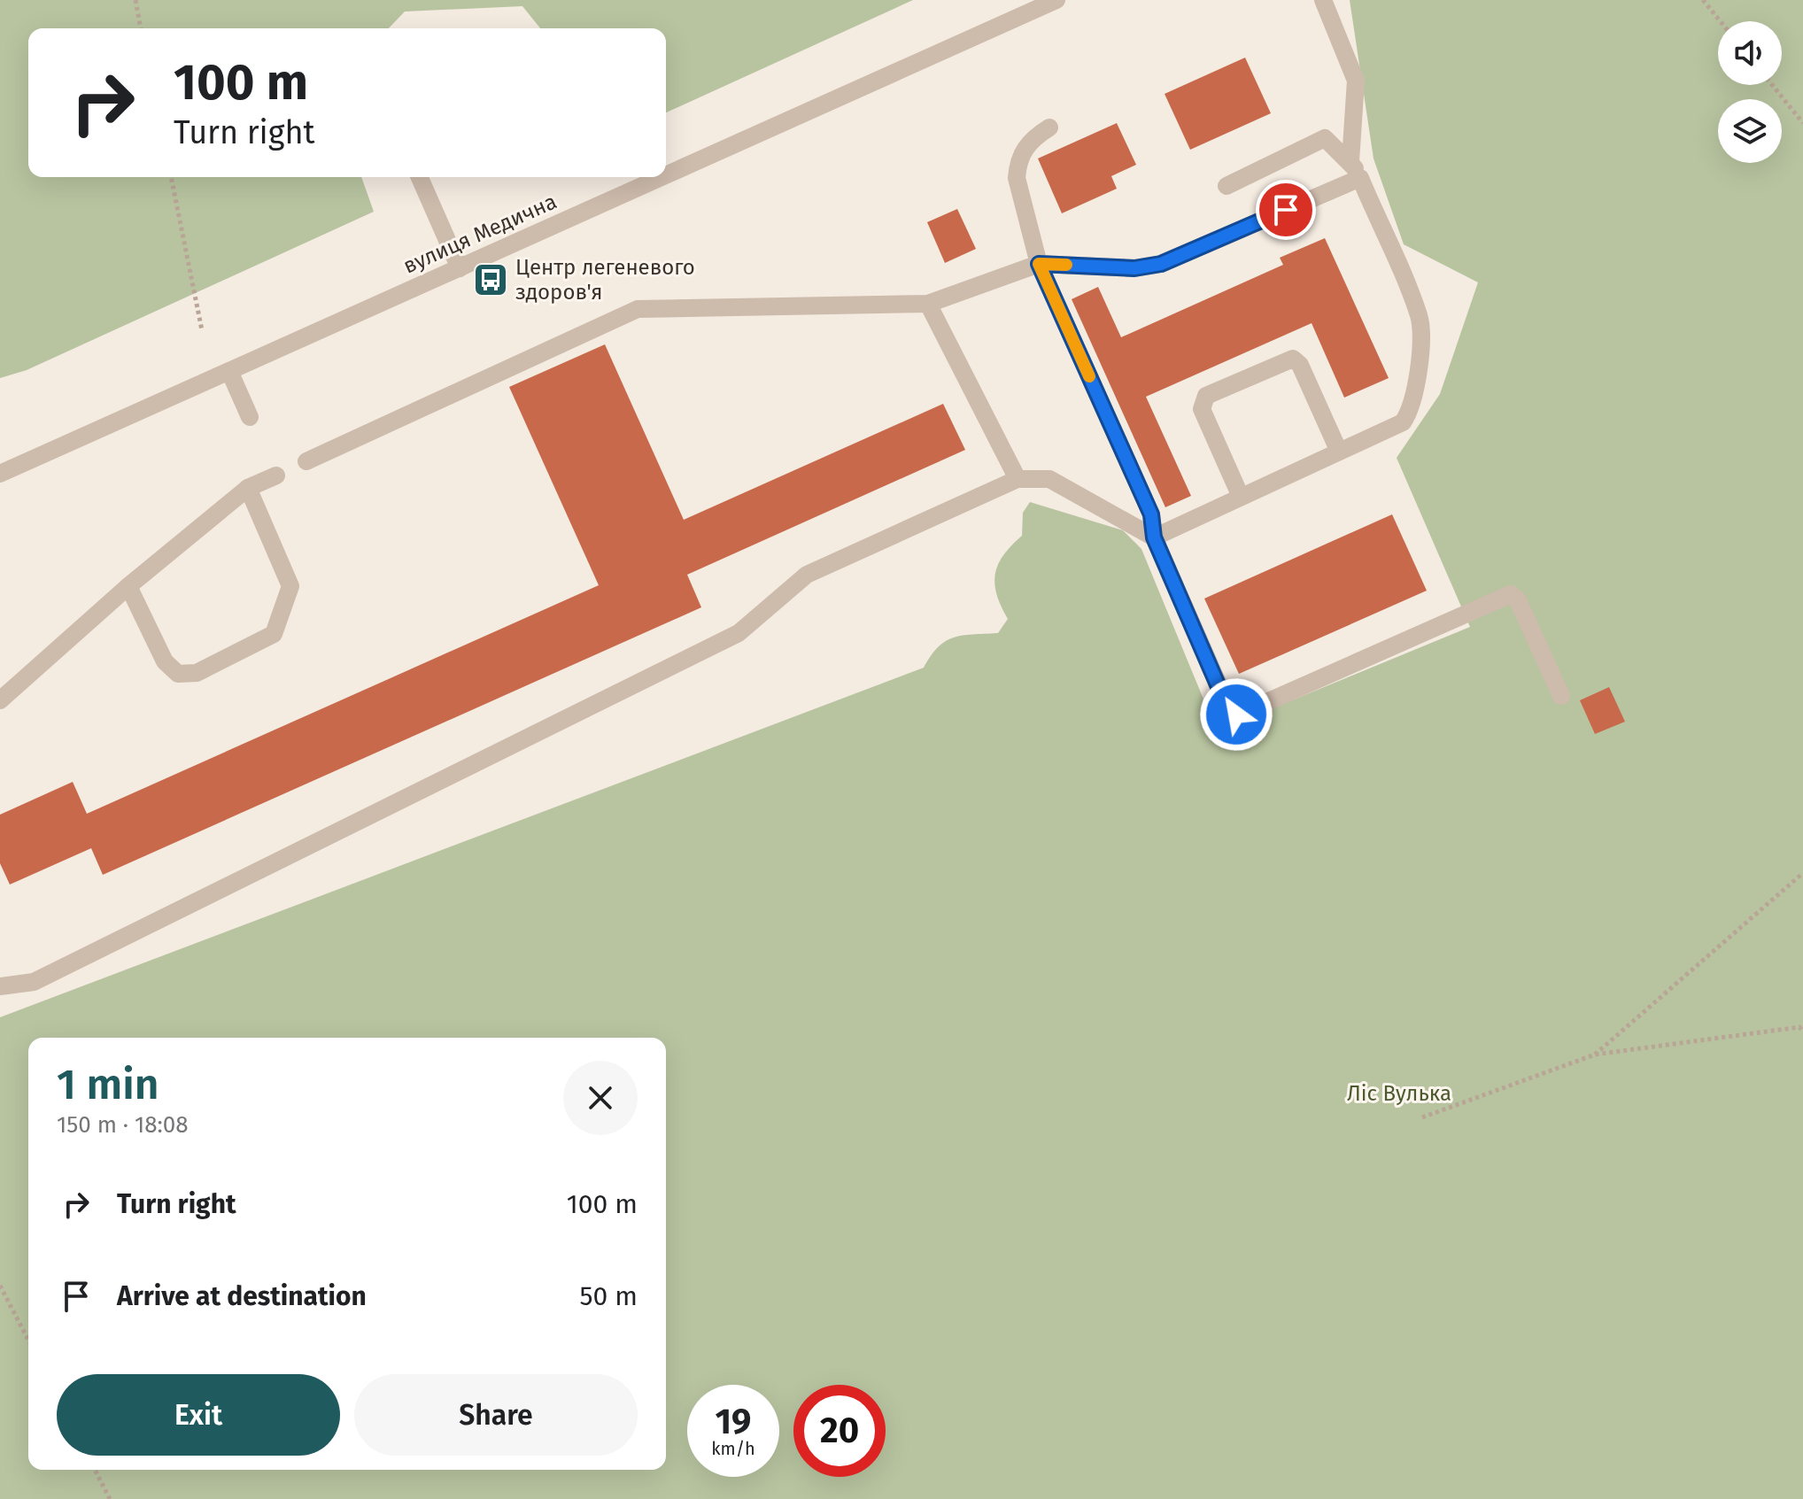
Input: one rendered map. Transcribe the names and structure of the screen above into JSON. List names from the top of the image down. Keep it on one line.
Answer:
{"streets":{"lane":["вулиця Медична"]},"parks":["Ліс Вулька"],"places":{"bus stop":["Центр легеневого здоров'я"]},"page":{"turn":["100 m","Turn right"],"heading":["1 min","150 m · 18:08"],"list":[{"name":"Turn right","value":"100 m"},{"name":"Arrive at destination","value":"50 m"}],"buttons":["Exit","Share"],"speed":"19 km/h","limit":"20"}}
